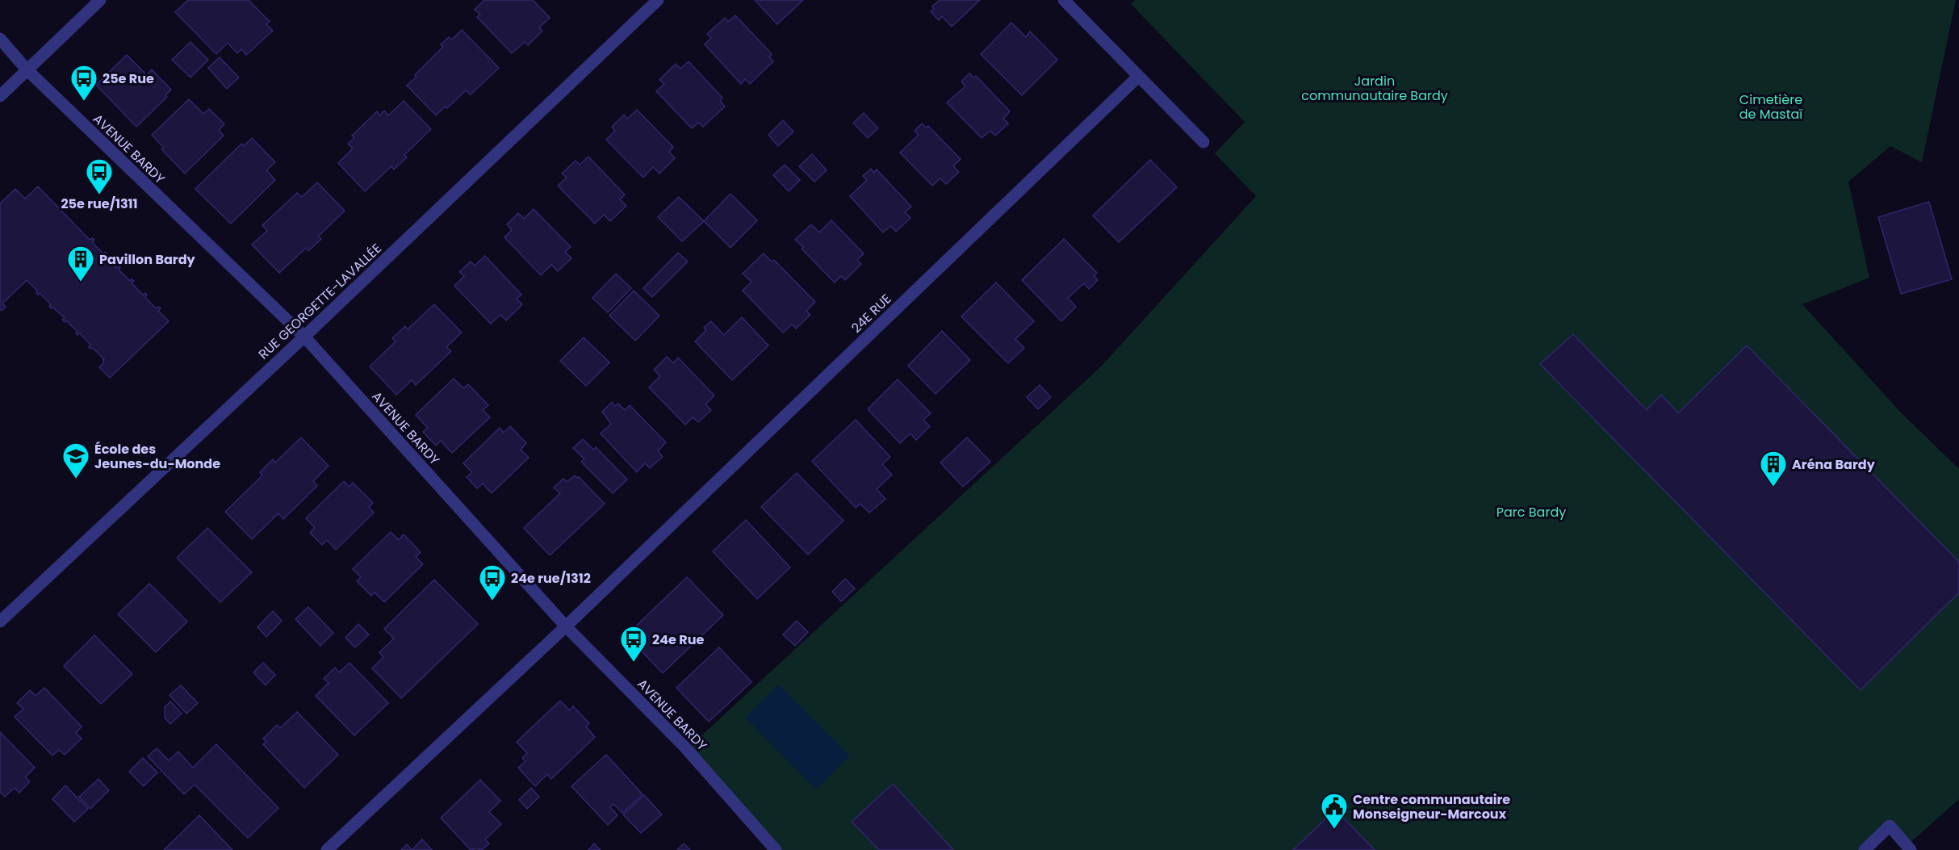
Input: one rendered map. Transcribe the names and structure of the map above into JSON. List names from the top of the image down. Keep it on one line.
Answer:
{"streets":{"street":["AVENUE BARDY","RUE GEORGETTE-LAVALLÉE","24E RUE"]},"crossings":[["AVENUE BARDY","RUE GEORGETTE-LAVALLÉE"],["AVENUE BARDY","24E RUE"]],"parks":["Jardin communautaire Bardy","Cimetière de Mastaï","Parc Bardy"],"places":{"bus stop":["25e Rue","25e rue/1311","24e rue/1312","24e Rue"],"building":["Pavillon Bardy","Aréna Bardy"],"school or university":["École des Jeunes-du-Monde"],"public building":["Centre communautaire Monseigneur-Marcoux"]}}
